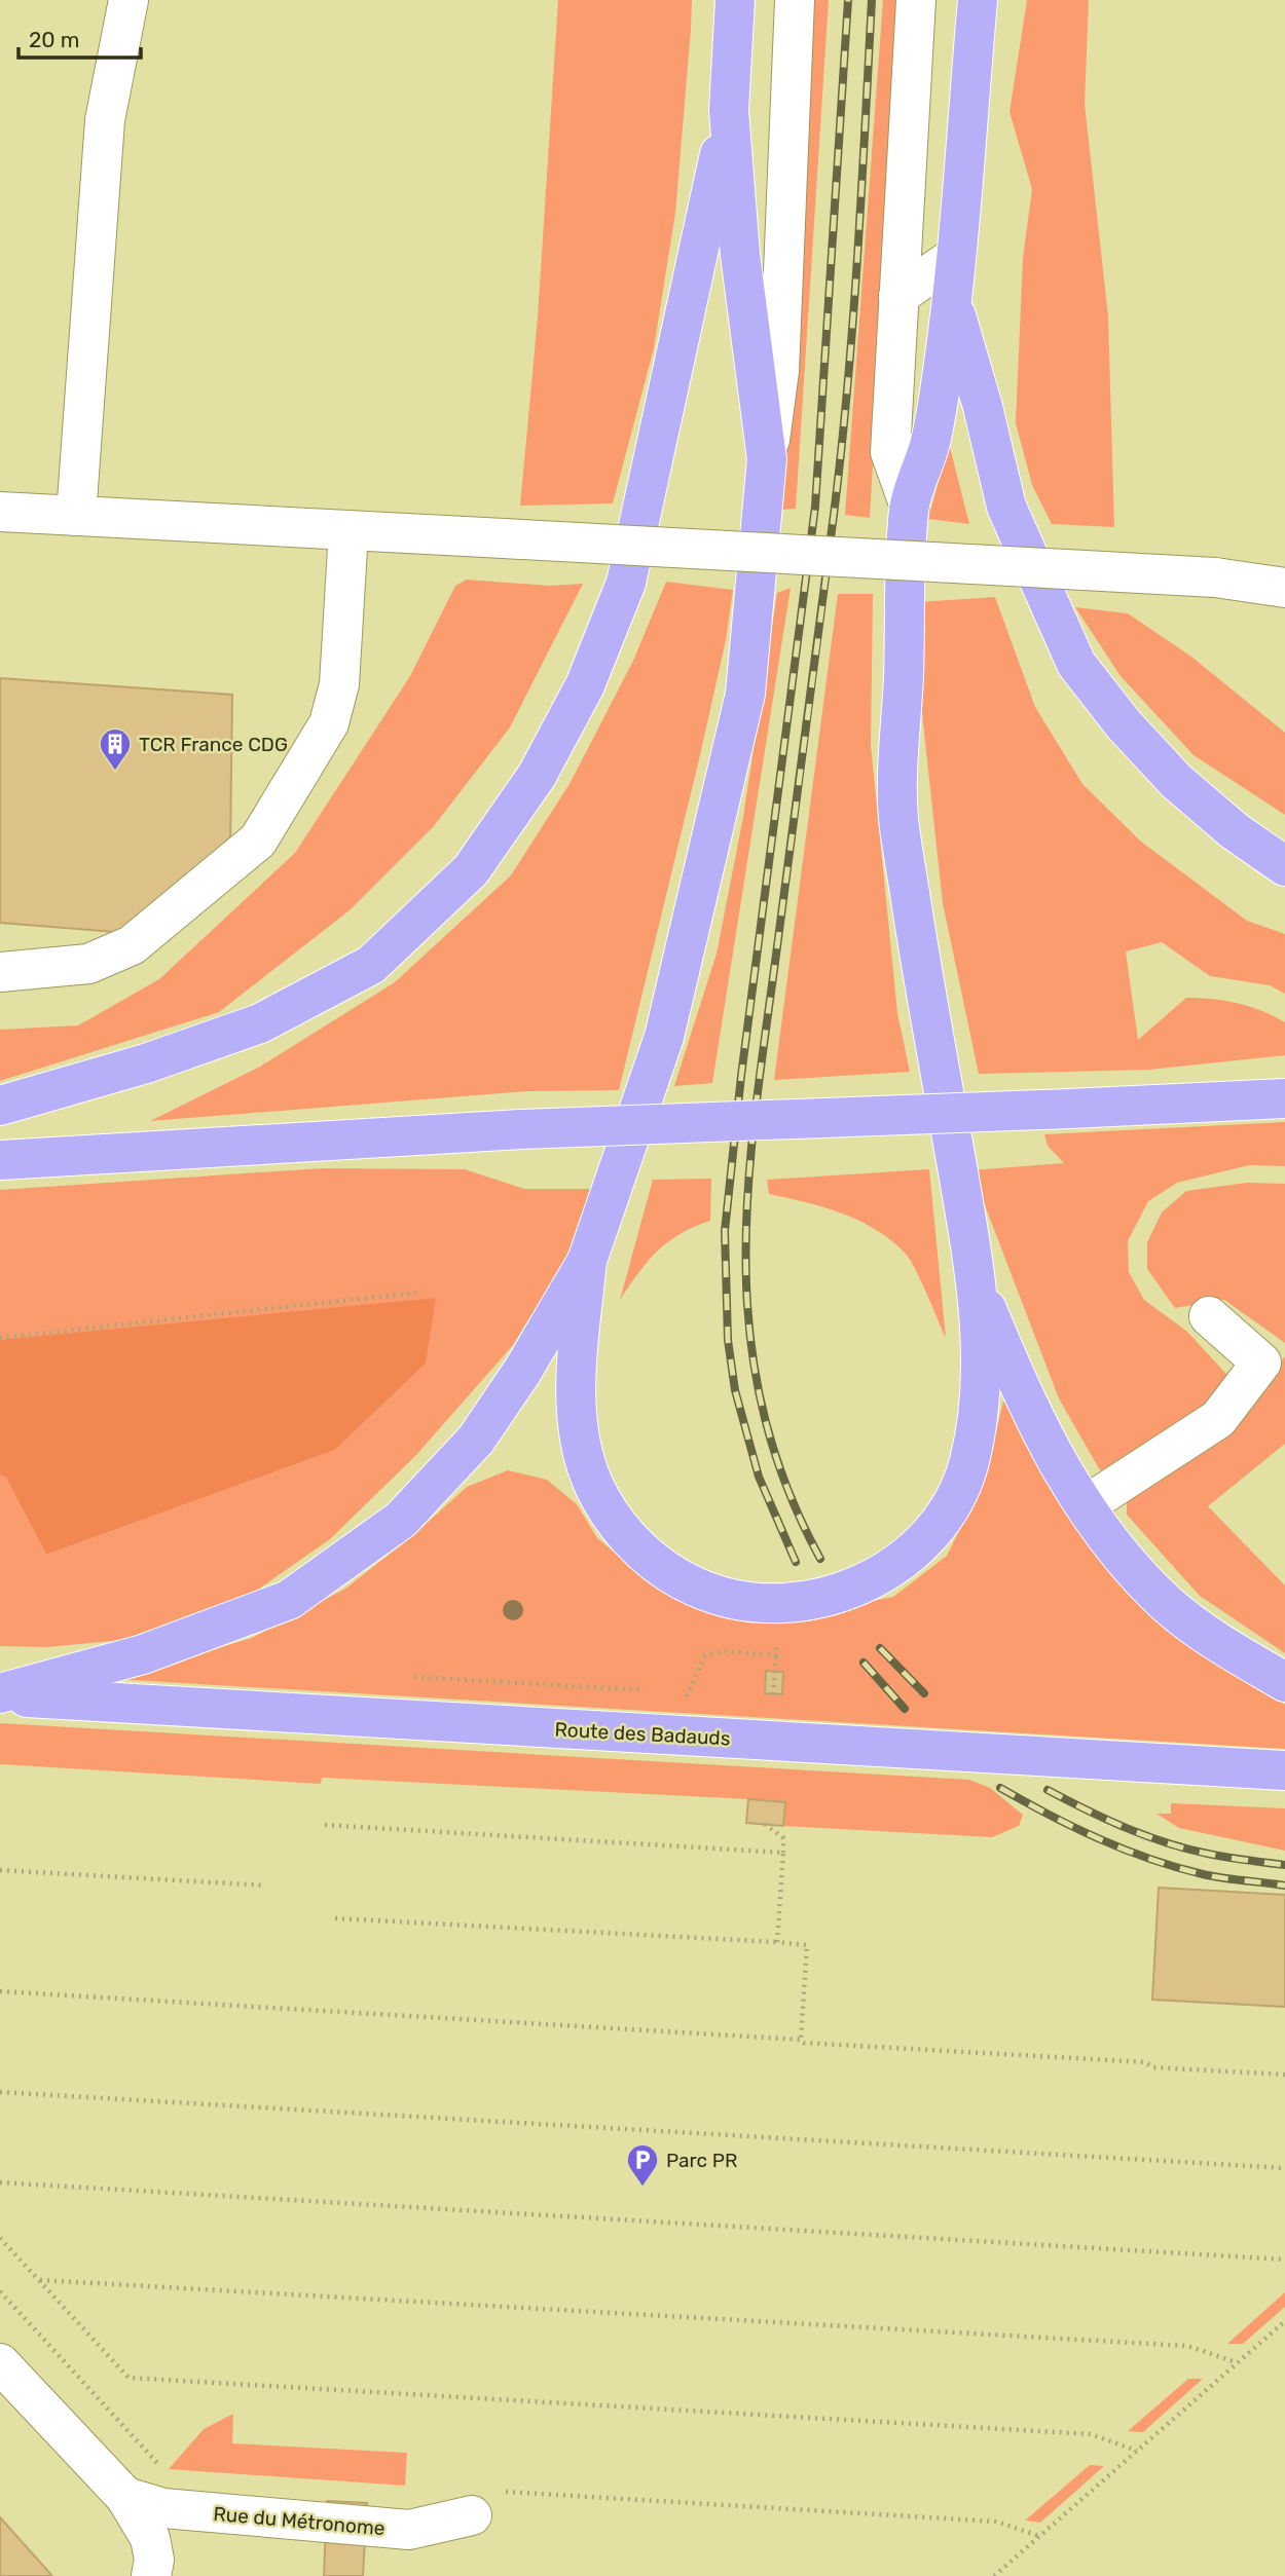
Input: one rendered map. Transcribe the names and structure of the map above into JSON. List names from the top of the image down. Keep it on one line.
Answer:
{"streets":{"main road":["Route des Badauds"],"street":["Rue du Métronome"]},"places":{"building":["TCR France CDG"],"parking":["Parc PR"]},"scale_bar":"20 m"}
